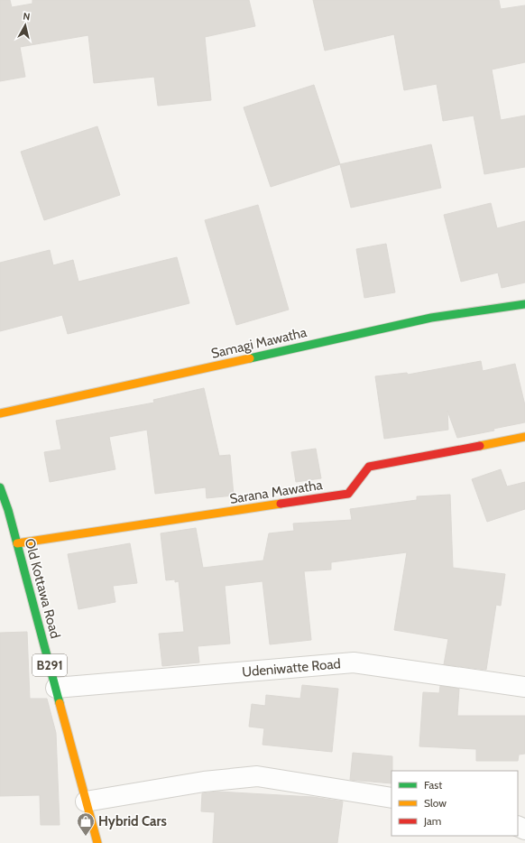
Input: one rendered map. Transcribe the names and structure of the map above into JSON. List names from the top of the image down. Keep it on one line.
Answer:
{"streets":{"street":["Samagi Mawatha","Sarana Mawatha","Old Kottawa Road","B291","Udeniwatte Road"]},"crossings":[["Sarana Mawatha","Old Kottawa Road"],["Old Kottawa Road","Udeniwatte Road"]],"places":{"shop":["Hybrid Cars"]},"legend":["Fast","Slow","Jam"],"north":"top"}
